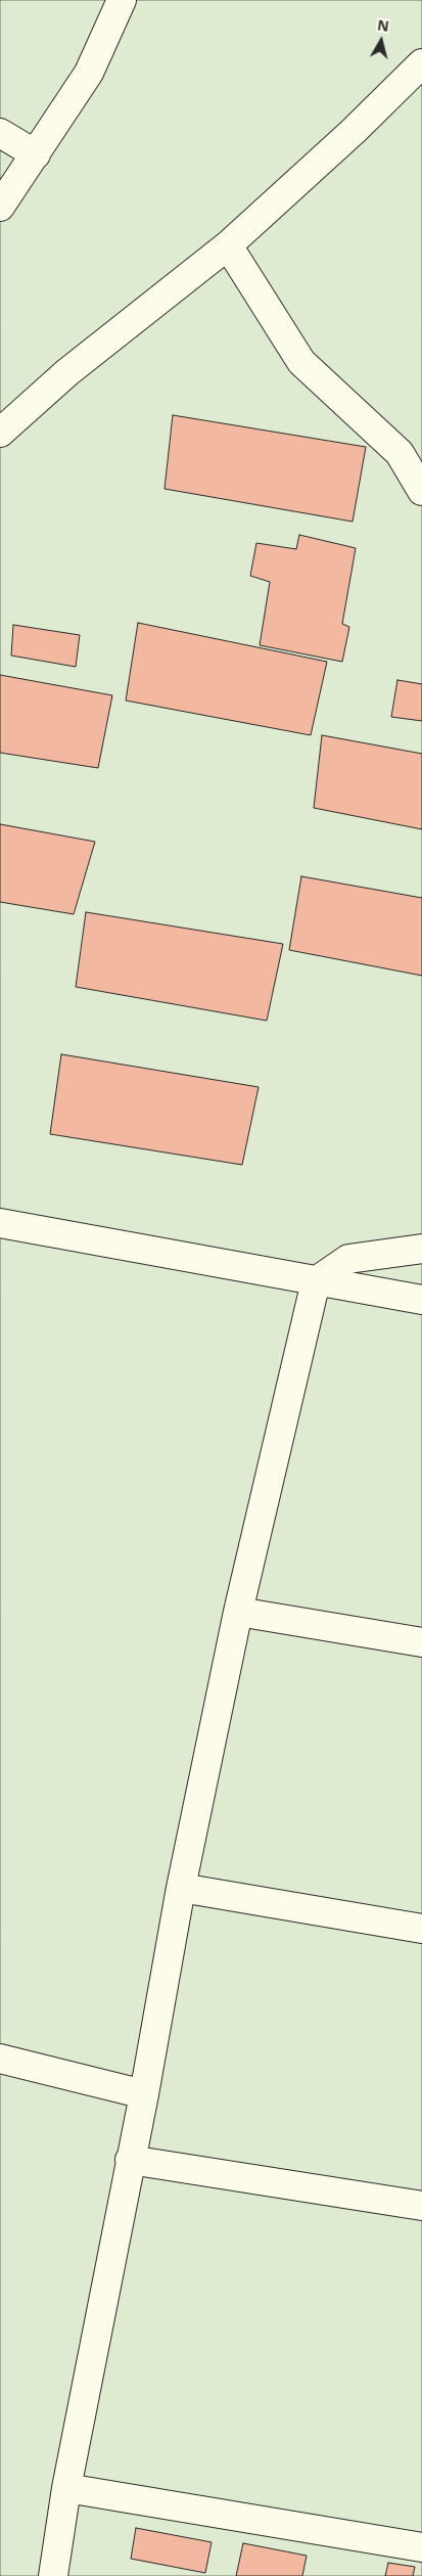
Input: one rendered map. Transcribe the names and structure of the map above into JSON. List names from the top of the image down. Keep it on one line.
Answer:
{"north":"top"}
